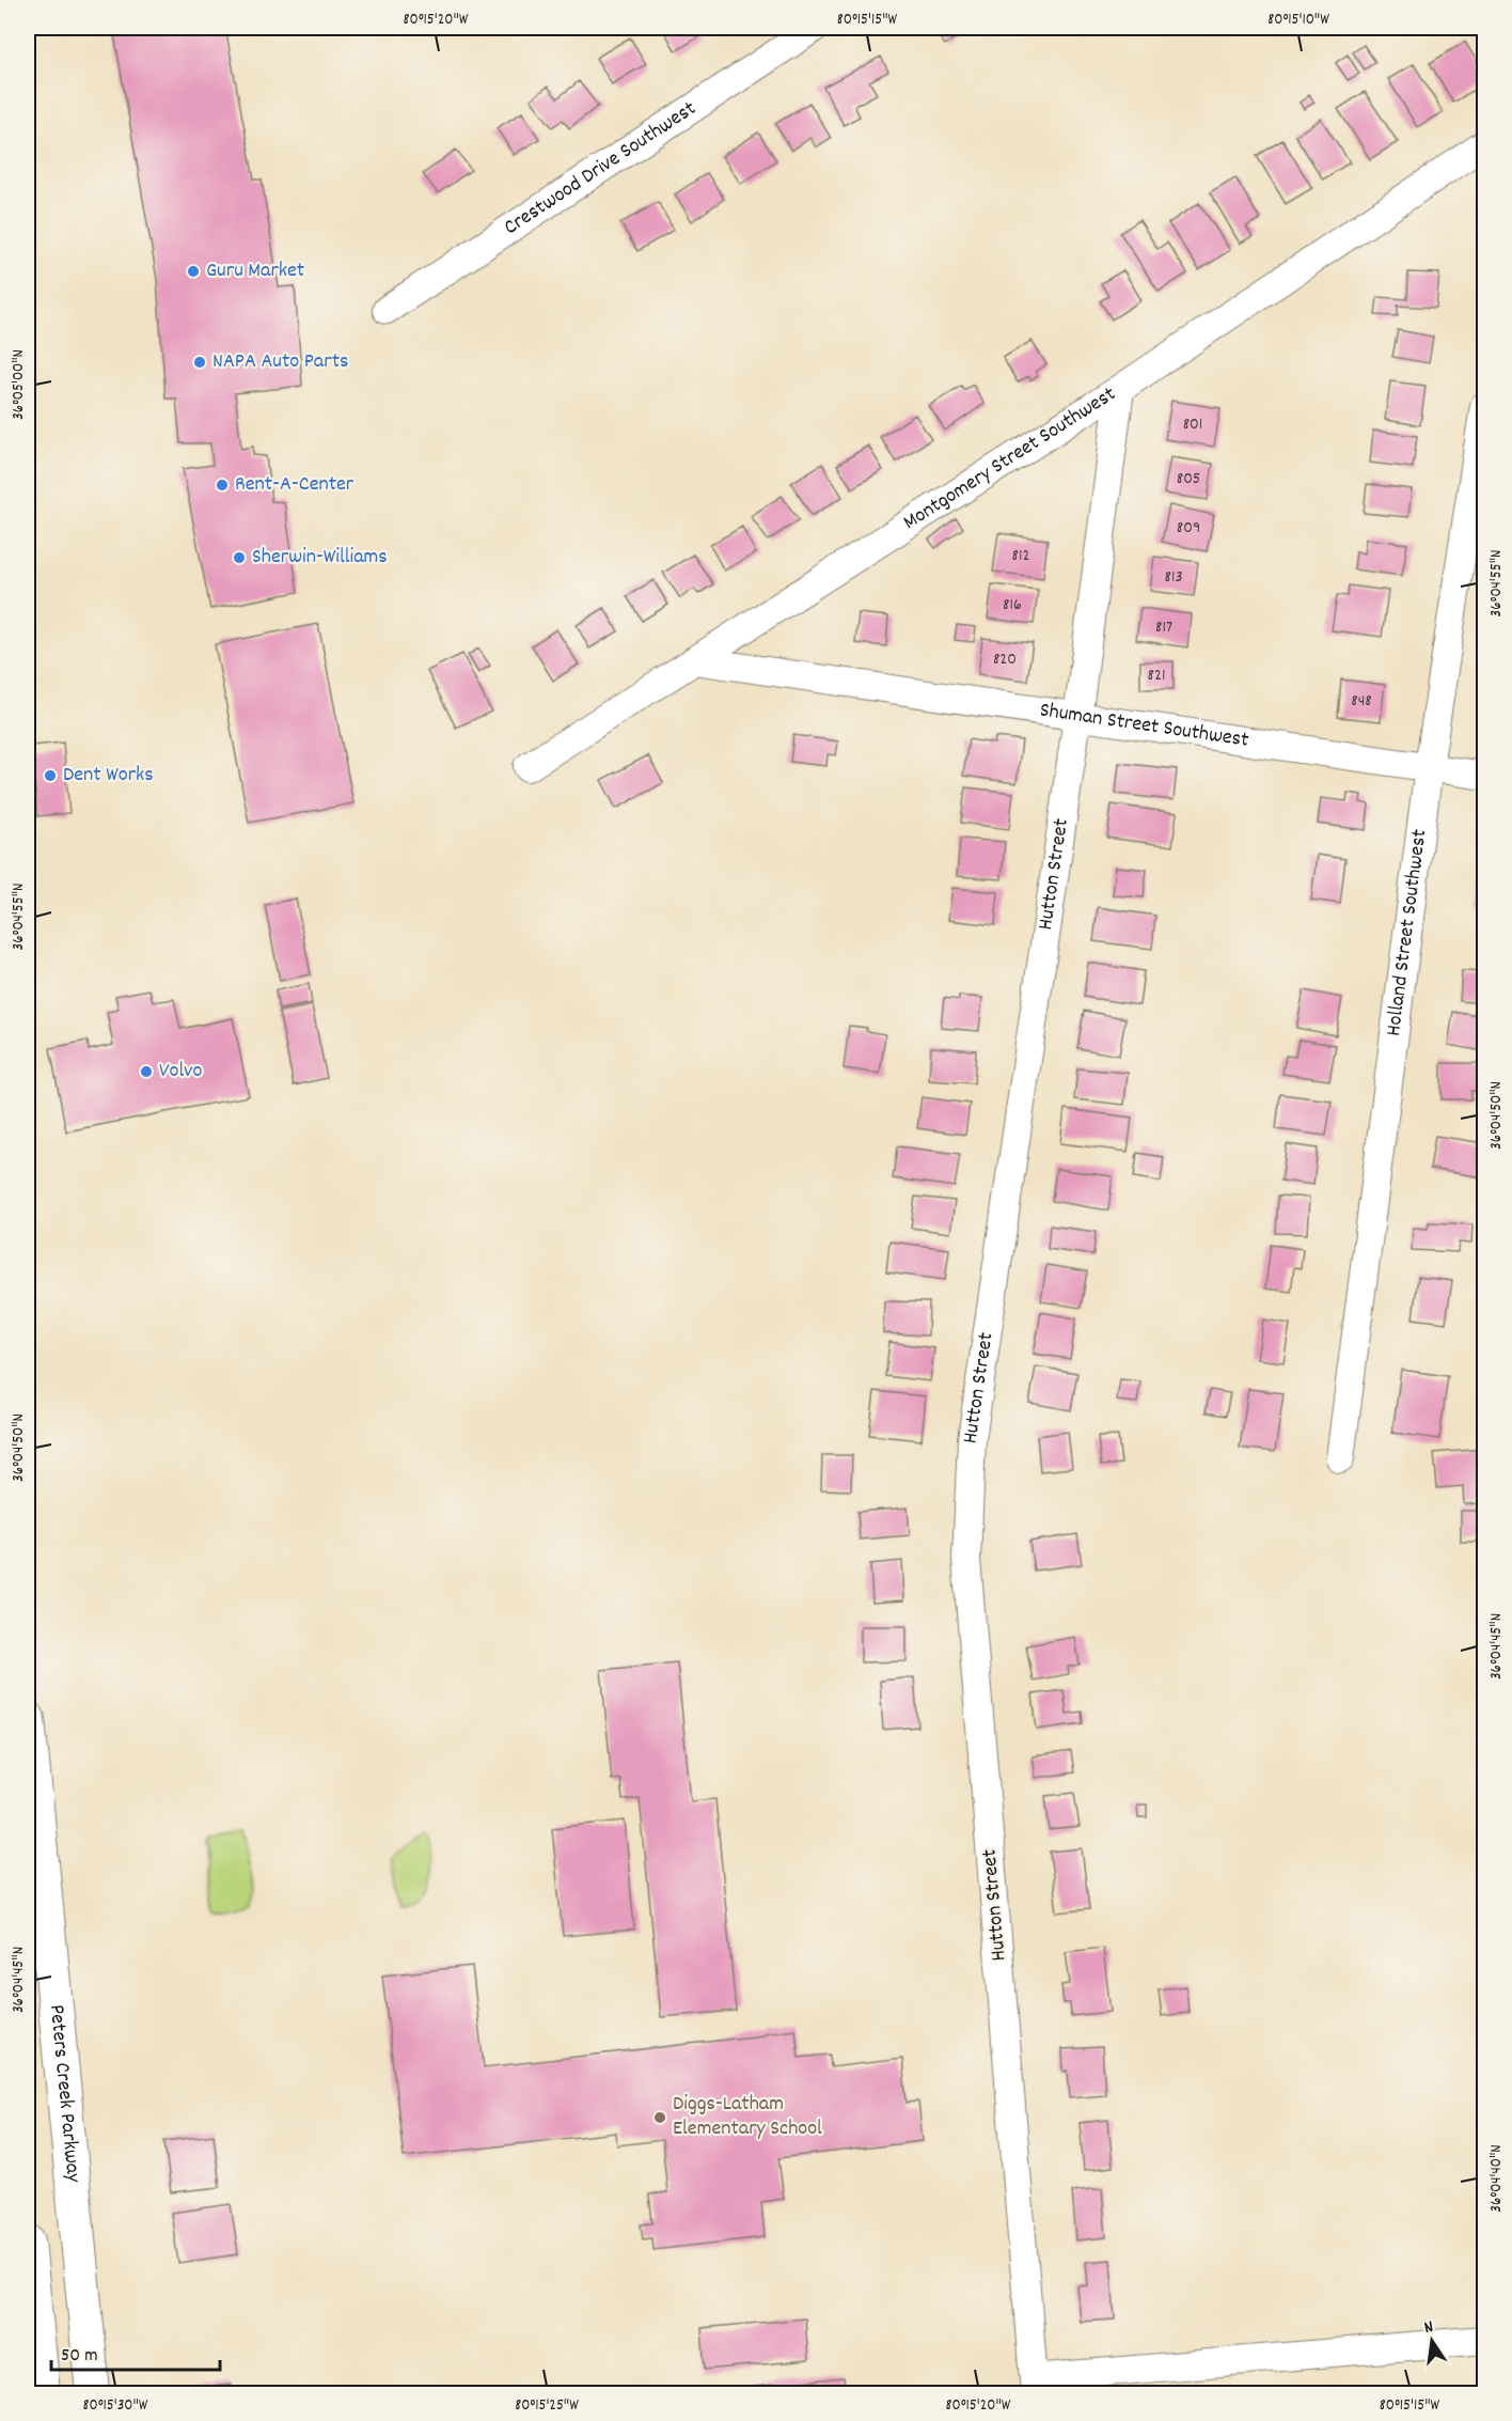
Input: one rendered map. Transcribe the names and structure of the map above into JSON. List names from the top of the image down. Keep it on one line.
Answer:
{"streets":{"main road":["Peters Creek Parkway"],"street":["Crestwood Drive Southwest","Montgomery Street Southwest","Shuman Street Southwest","Hutton Street","Holland Street Southwest"]},"crossings":[["Montgomery Street Southwest","Shuman Street Southwest"],["Montgomery Street Southwest","Hutton Street"],["Shuman Street Southwest","Hutton Street"],["Shuman Street Southwest","Holland Street Southwest"]],"places":["Guru Market","NAPA Auto Parts","Rent-A-Center","Sherwin-Williams","Dent Works","Volvo","Diggs-Latham Elementary School"],"house_numbers":["801","805","809","812","813","816","817","820","821","848"],"scale_bar":"50 m","north":"top","coordinates":["80°15'20\"W","80°15'15\"W","80°15'10\"W","36°05'00\"N","36°04'55\"N","36°04'50\"N","36°04'45\"N","36°04'40\"N","80°15'30\"W","80°15'25\"W"]}
